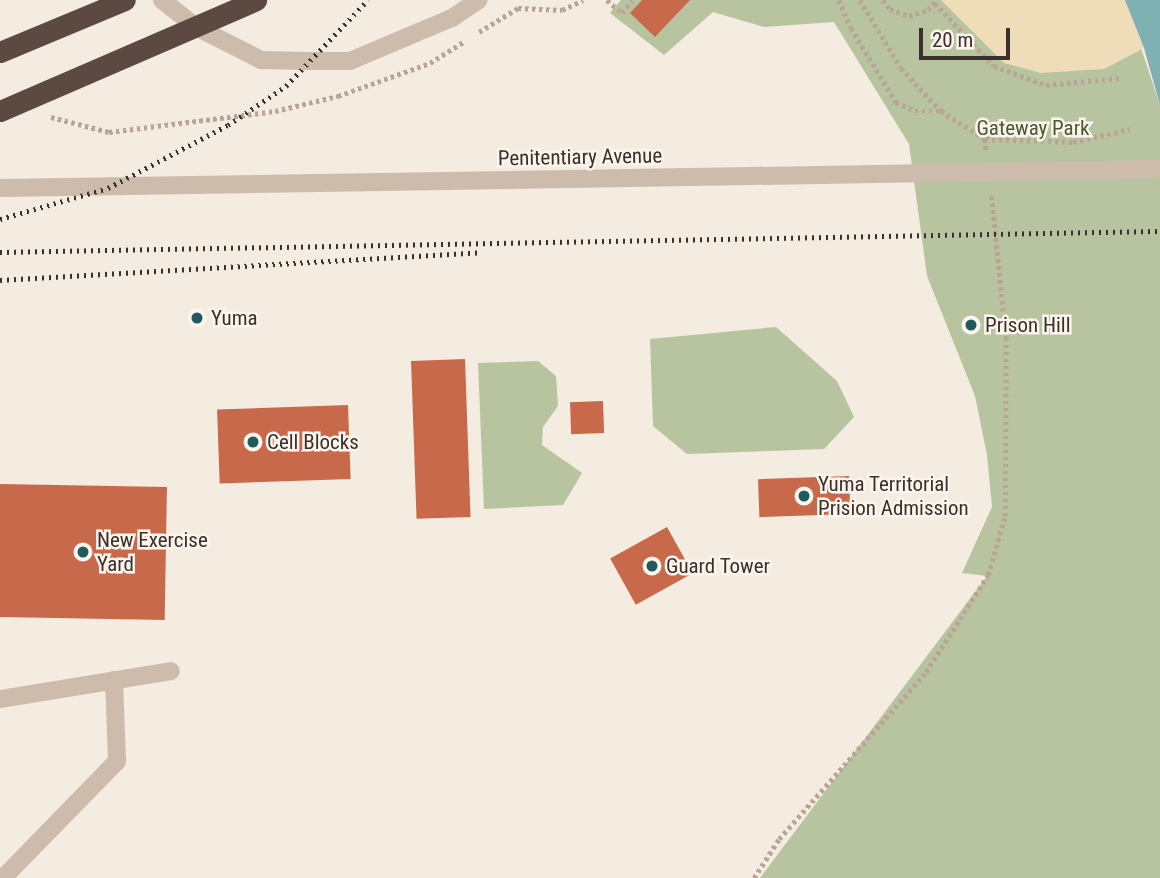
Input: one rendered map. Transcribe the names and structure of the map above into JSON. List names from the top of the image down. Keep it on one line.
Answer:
{"streets":{"street":["Penitentiary Avenue"]},"parks":["Gateway Park"],"places":["Yuma","Prison Hill","Cell Blocks","Yuma Territorial Prision Admission","New Exercise Yard","Guard Tower"],"scale_bar":"20 m"}
